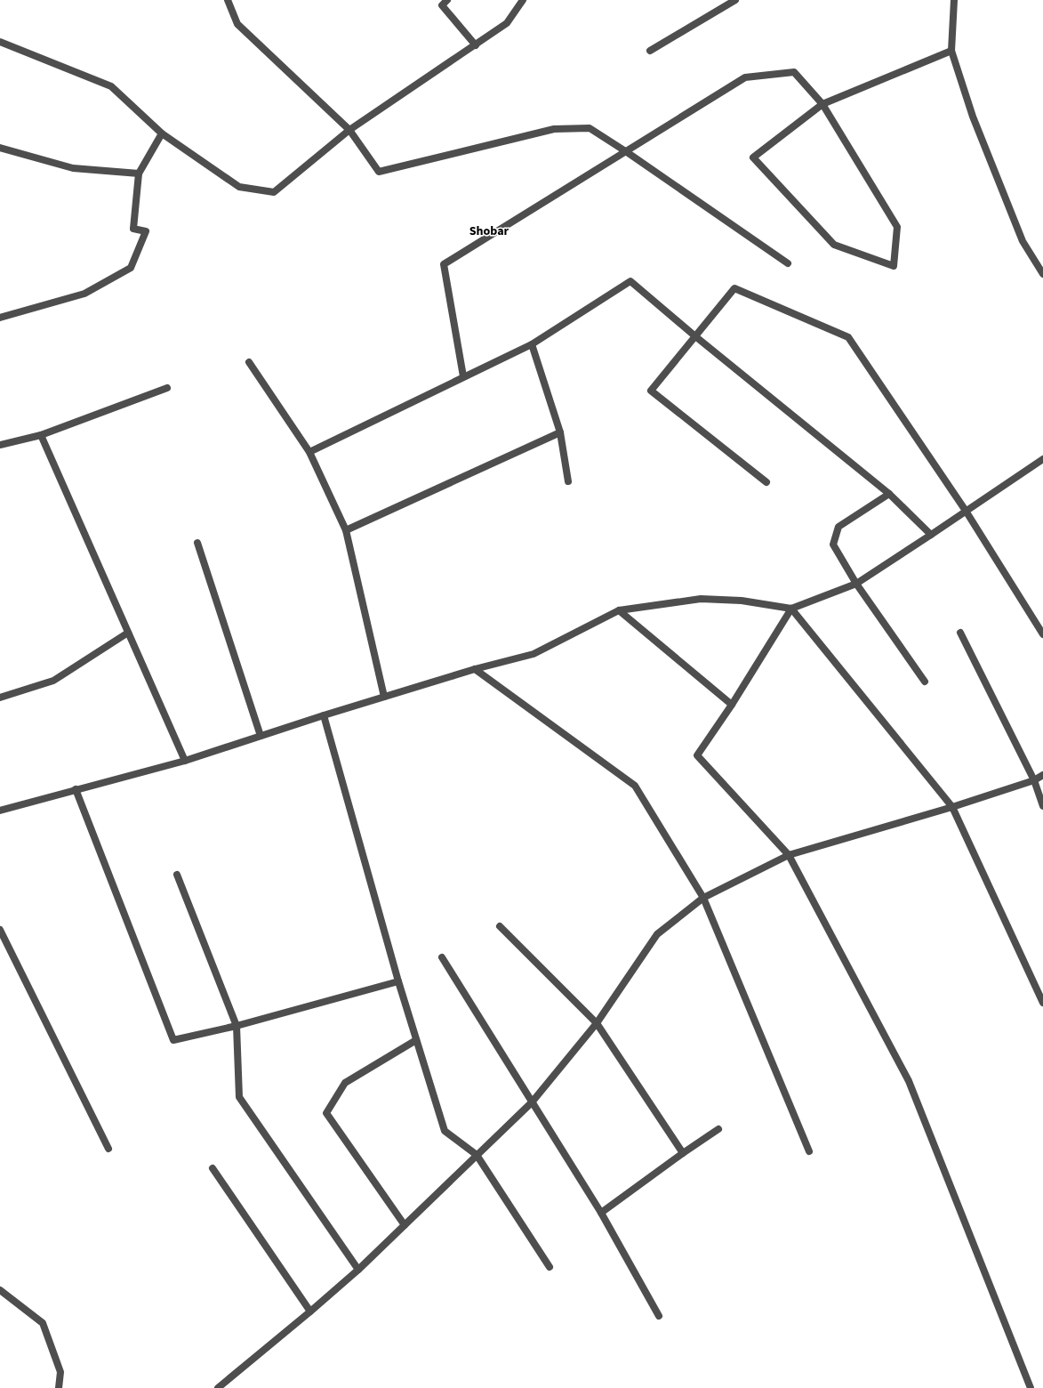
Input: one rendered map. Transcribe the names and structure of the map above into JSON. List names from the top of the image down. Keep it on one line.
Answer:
{"districts":["Shobar"]}
